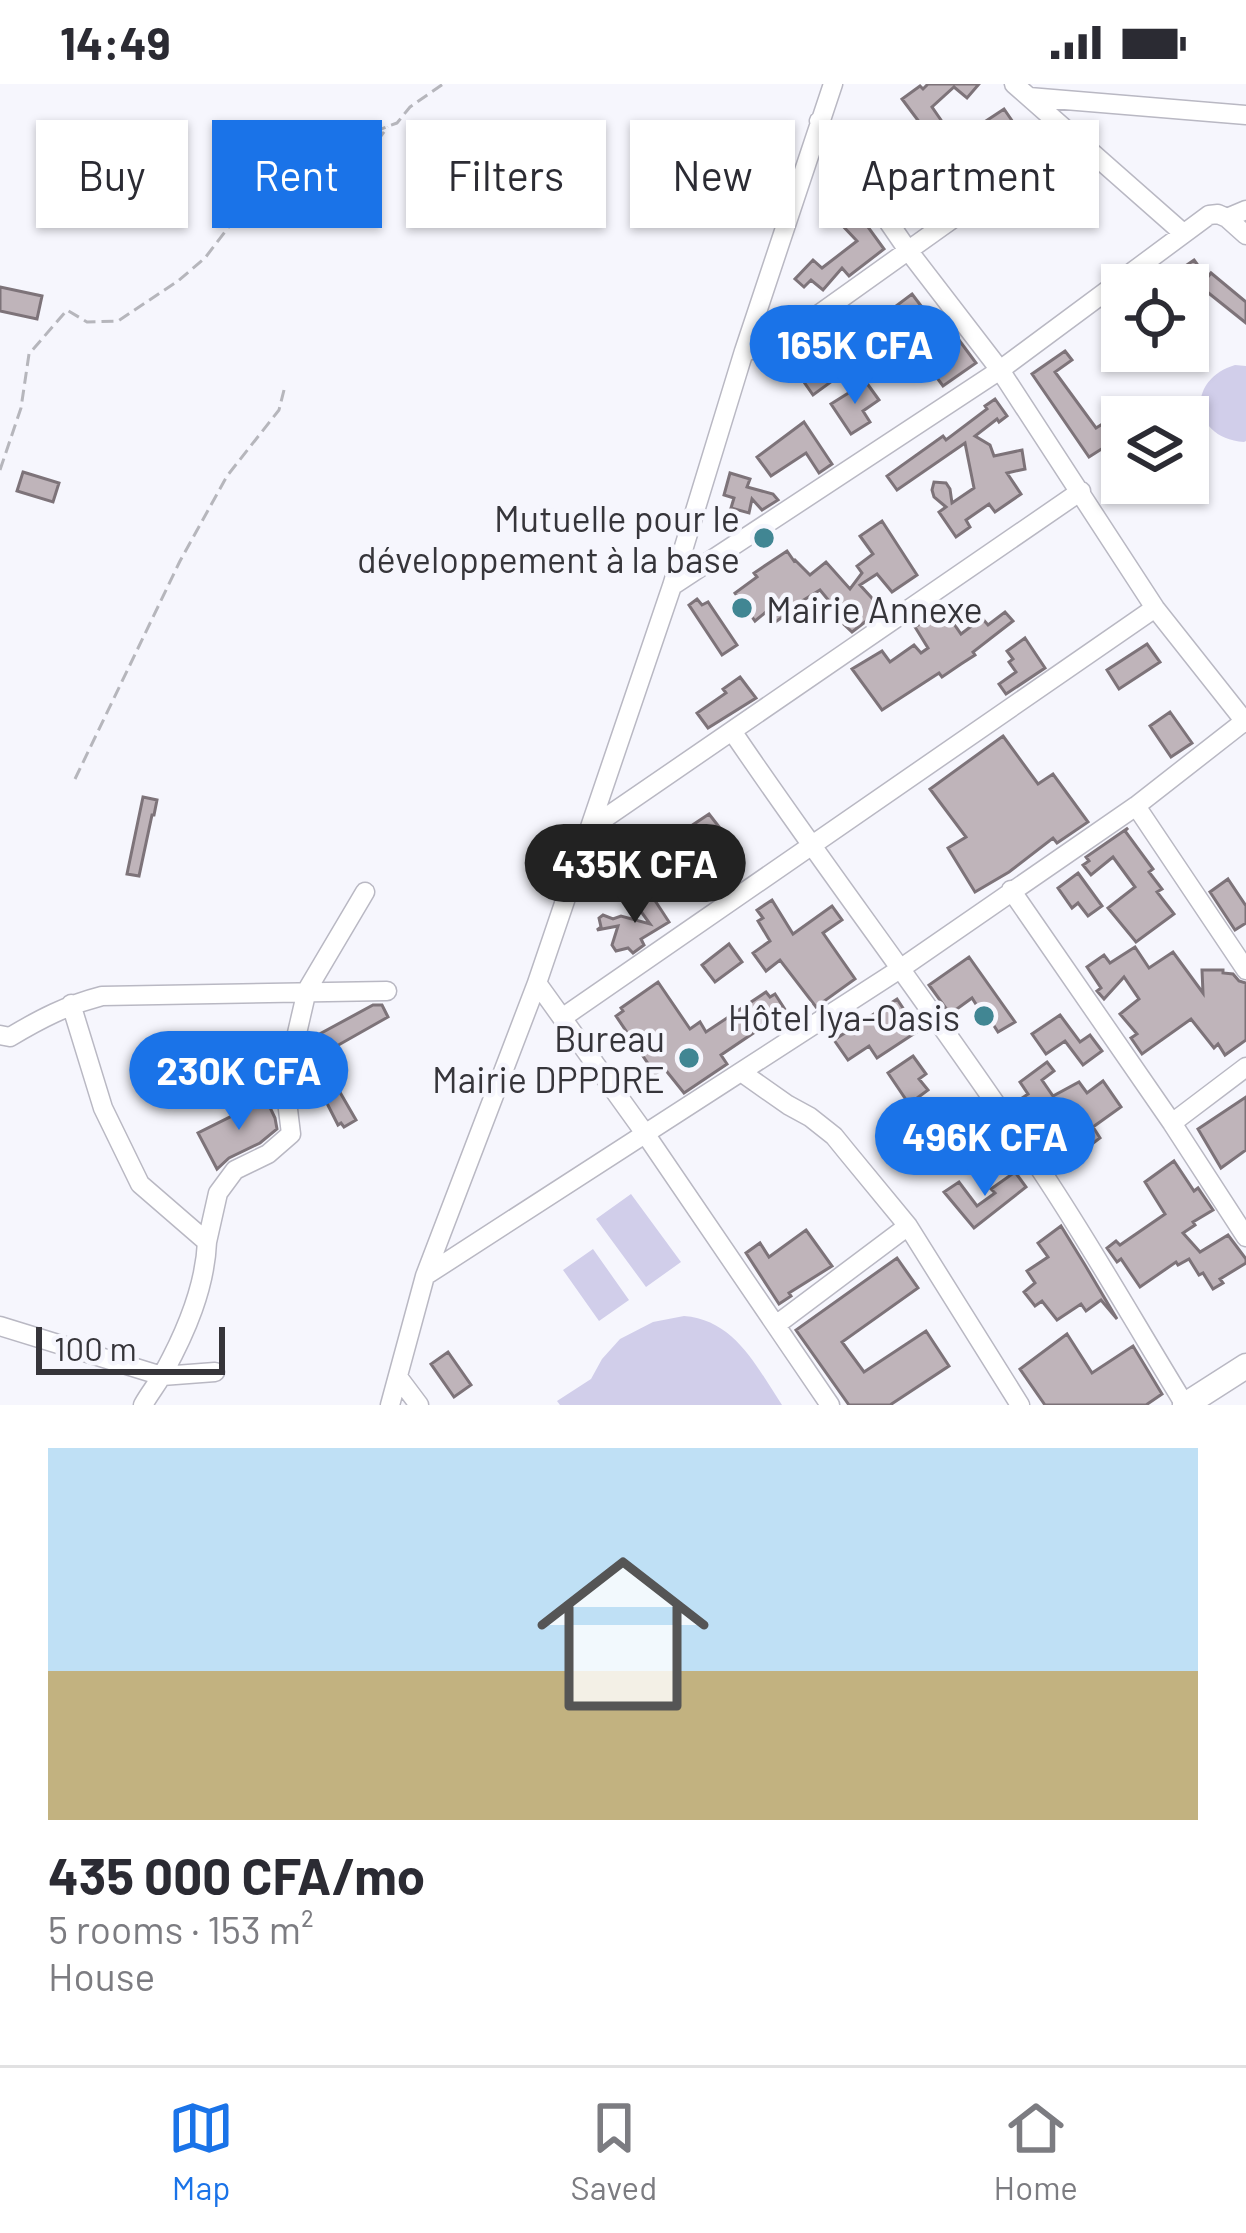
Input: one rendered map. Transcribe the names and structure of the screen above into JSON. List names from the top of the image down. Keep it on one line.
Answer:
{"places":["Mutuelle pour le développement à la base","Mairie Annexe","Hôtel Iya-Oasis","Bureau Mairie DPPDRE"],"scale_bar":"100 m","page":{"status":"14:49","chip":["Buy","Rent","Filters","New","Apartment"],"price":["165K CFA","435K CFA","230K CFA","496K CFA"],"scale":"100 m","list":[{"name":"435 000 CFA/mo","note":"5 rooms · 153 m² · House"}],"tabs":["Map","Saved","Home"]}}
